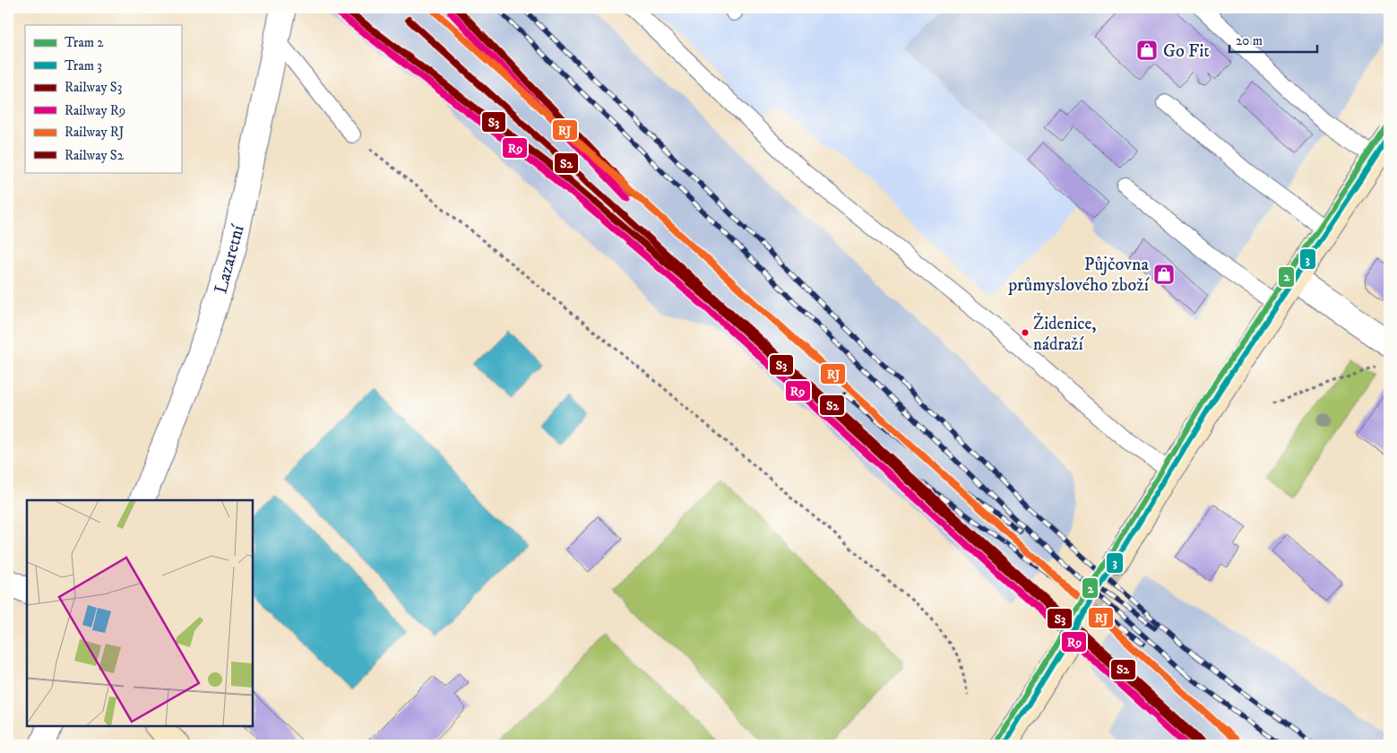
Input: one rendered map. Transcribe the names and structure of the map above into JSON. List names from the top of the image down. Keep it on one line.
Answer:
{"streets":{"street":["Lazaretní"]},"places":{"shop":["Go Fit","Půjčovna průmyslového zboží"],"other":["Židenice, nádraží"]},"lines":["rail line S3","rail line RJ","rail line R9","rail line S2","tram line 2","tram line 3"],"legend":["Tram 2","Tram 3","Railway S3","Railway R9","Railway RJ","Railway S2"],"scale_bar":"20 m"}
